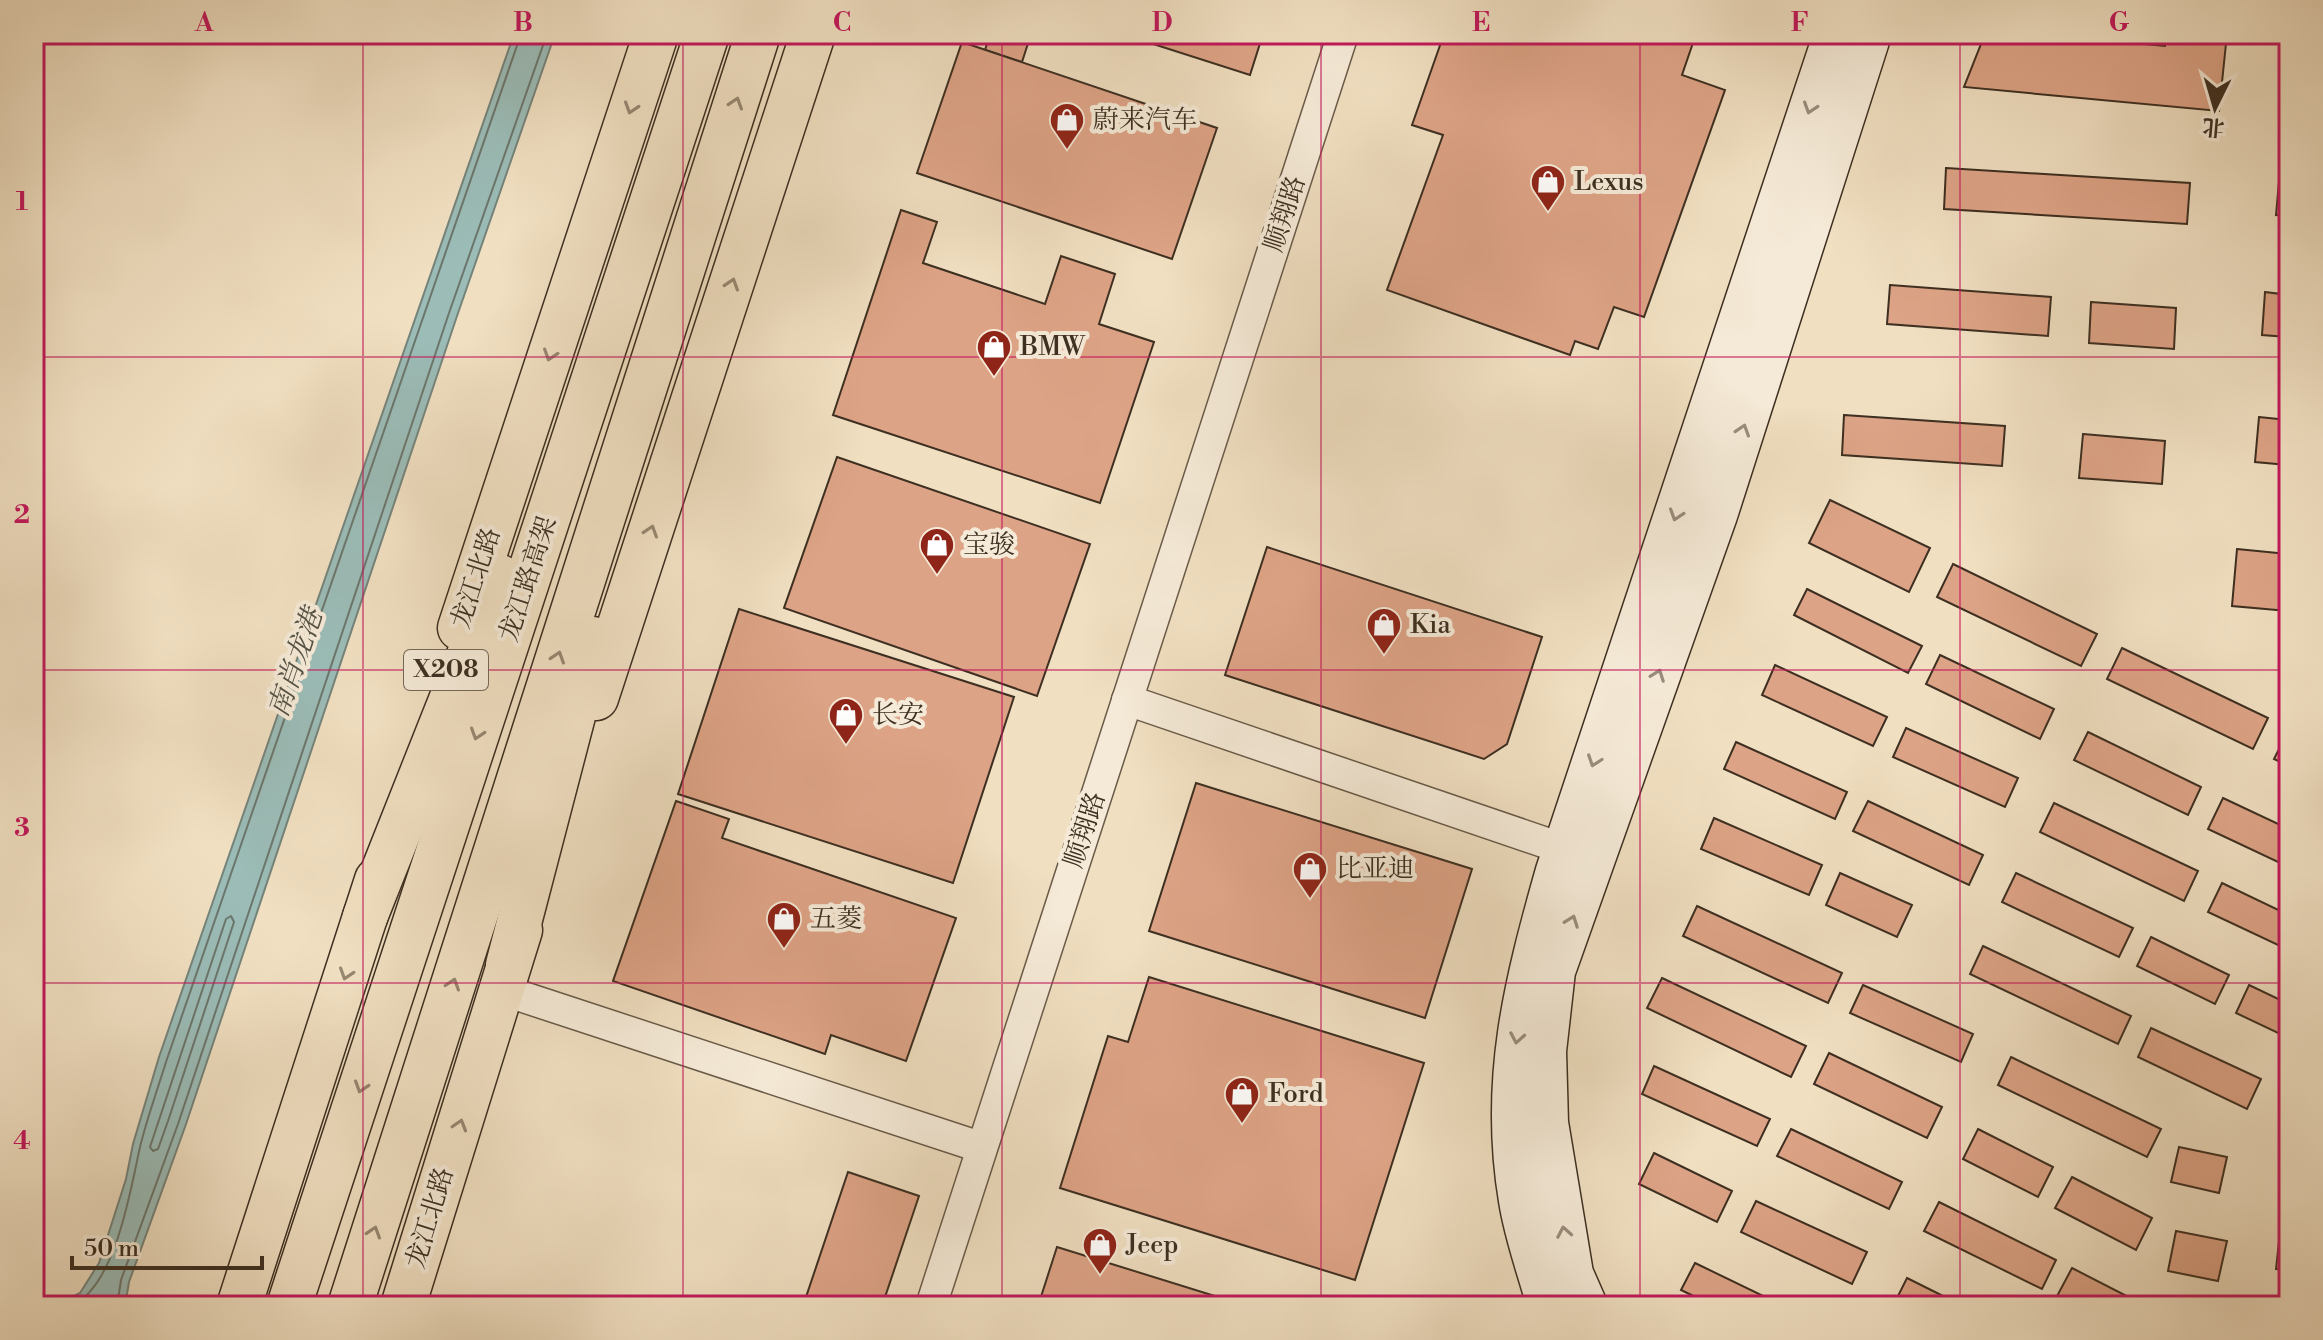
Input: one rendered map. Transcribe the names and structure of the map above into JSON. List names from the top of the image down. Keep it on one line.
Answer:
{"streets":{"main road":["龙江北路","龙江路高架","X208"],"street":["顺翔路"]},"water":["南肖龙港"],"places":{"shop":["蔚来汽车","Lexus","BMW","宝骏","Kia","长安","比亚迪","五菱","Ford","Jeep"]},"scale_bar":"50 m","north":"bottom","grid":{"columns":["A","B","C","D","E","F","G"],"rows":["1","2","3","4"]}}
